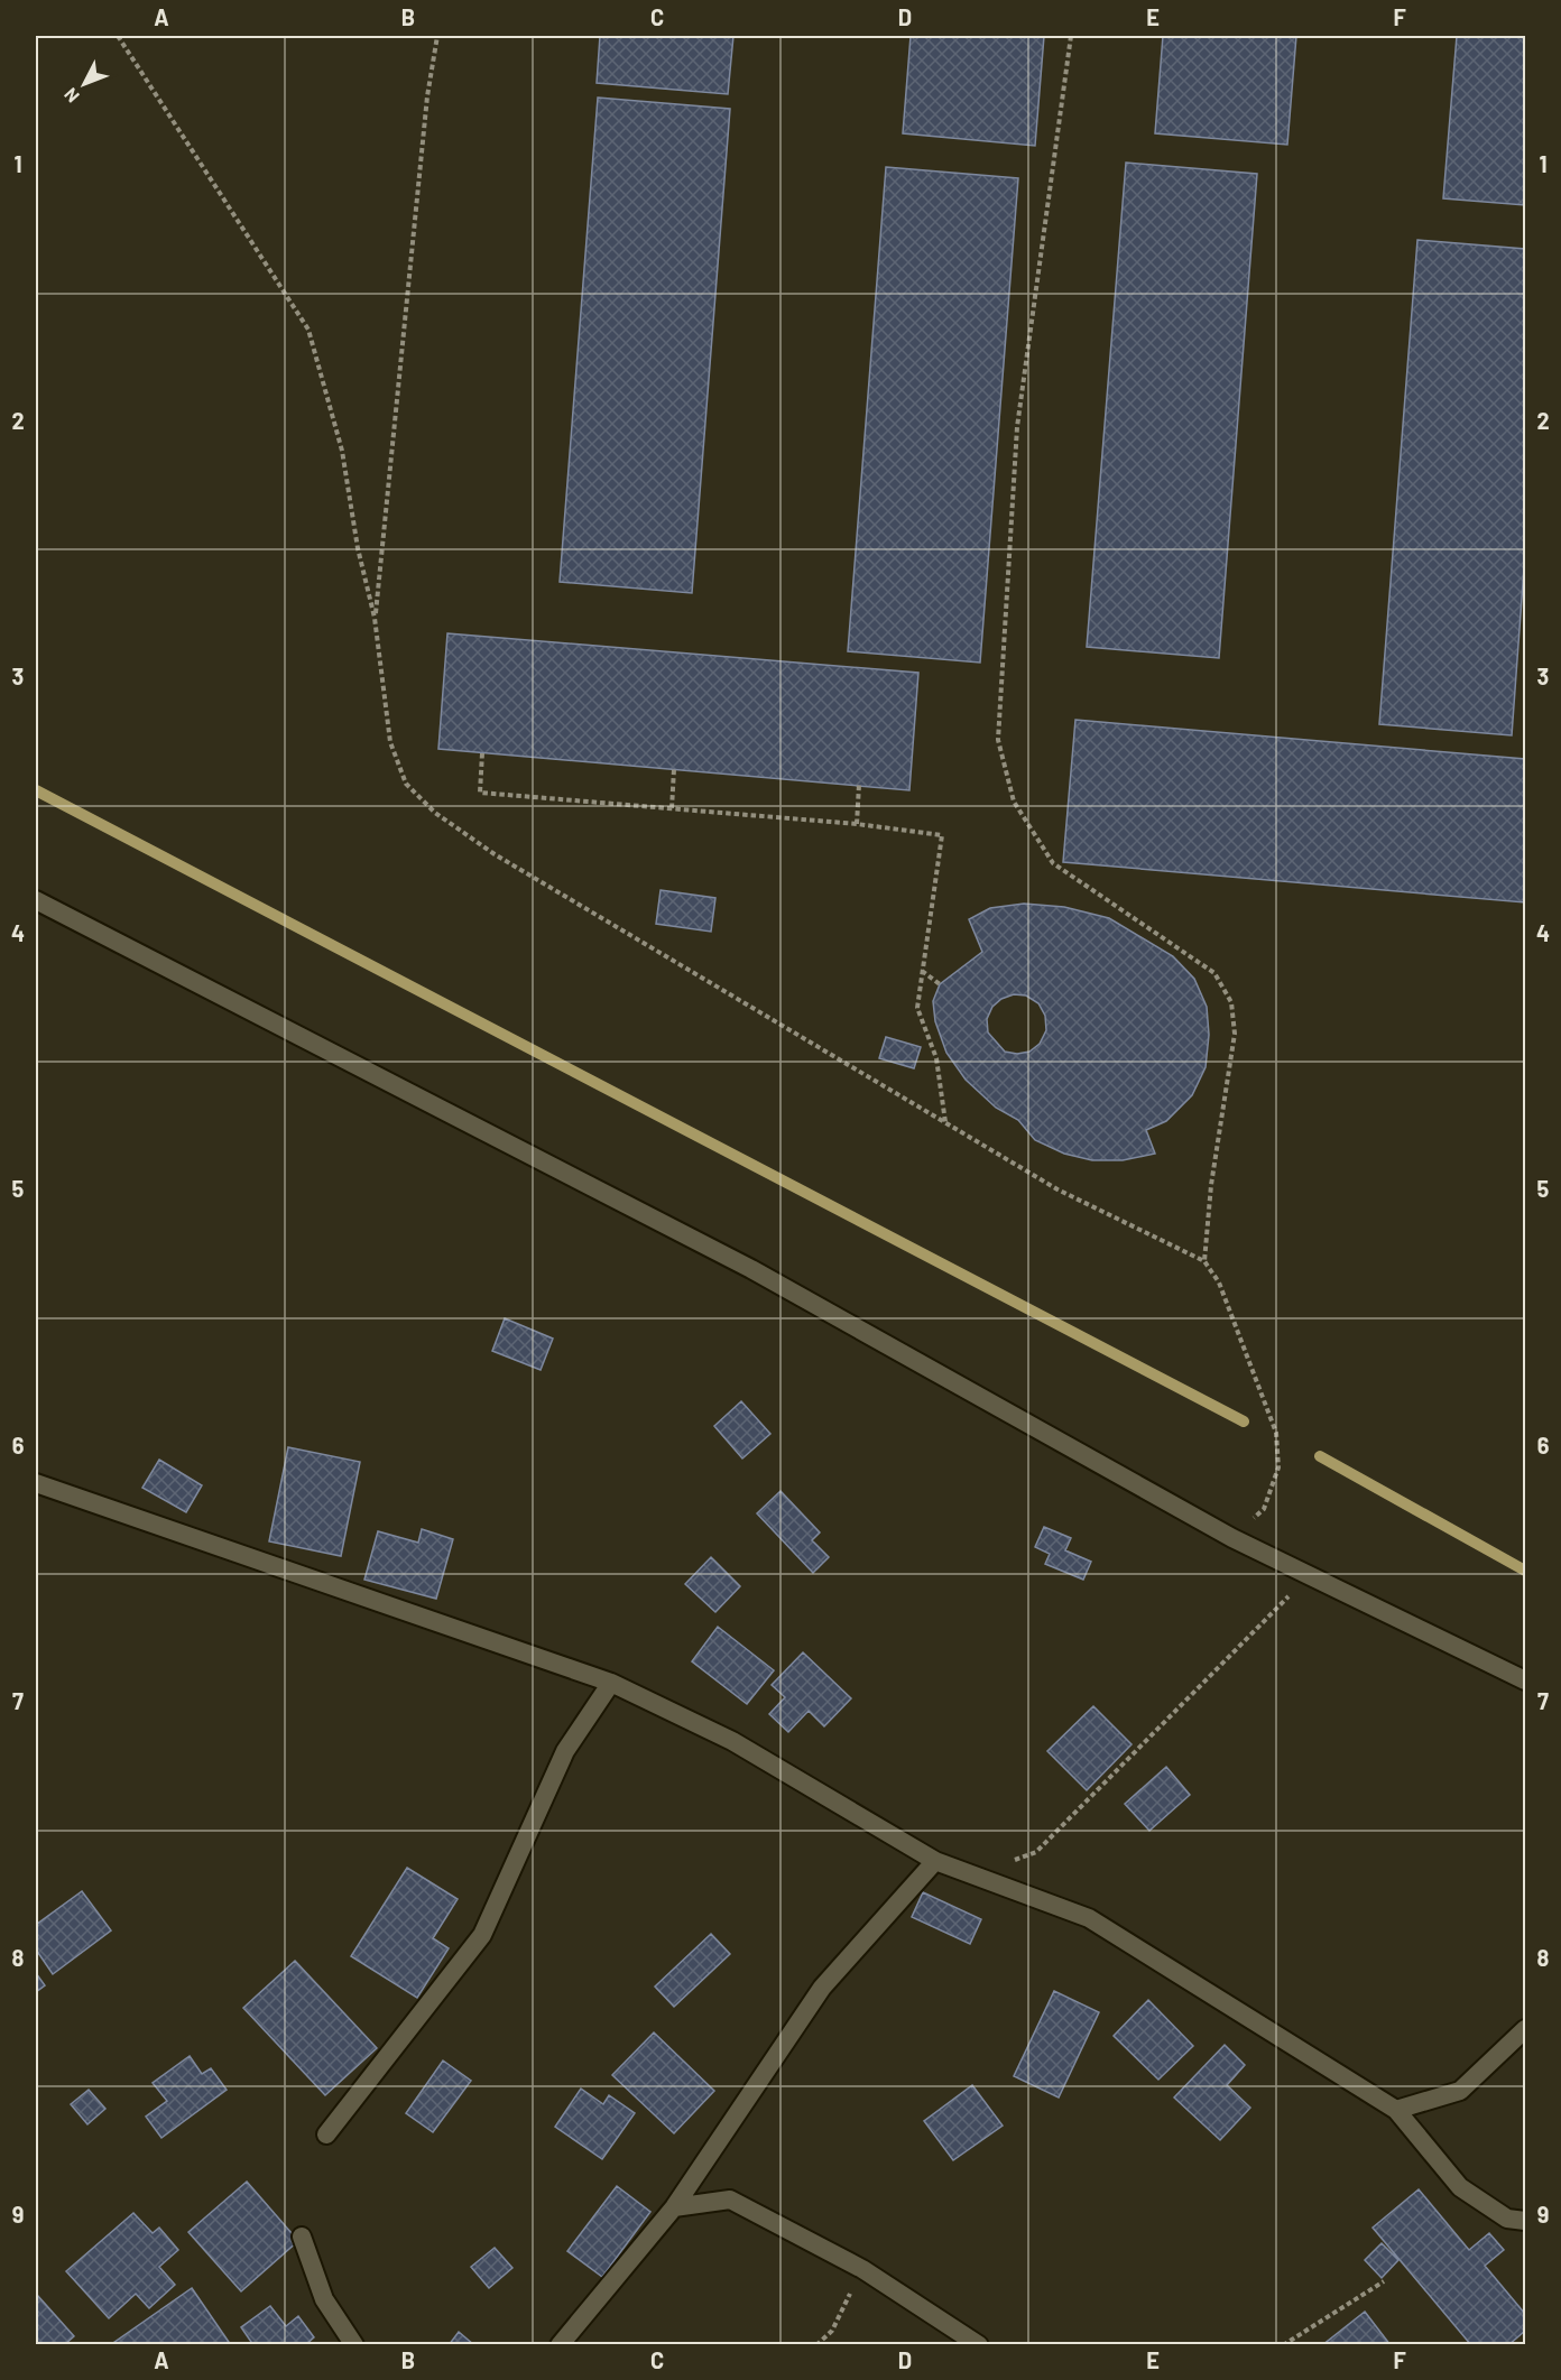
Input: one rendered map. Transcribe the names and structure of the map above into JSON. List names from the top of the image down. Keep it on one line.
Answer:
{"north":"bottom left","grid":{"columns":["A","B","C","D","E","F"],"rows":["1","2","3","4","5","6","7","8","9"]}}
